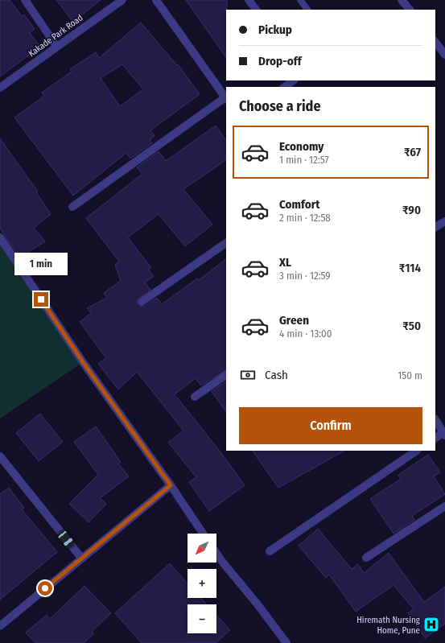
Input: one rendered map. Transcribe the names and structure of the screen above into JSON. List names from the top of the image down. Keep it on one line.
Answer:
{"streets":{"street":["Kakade Park Road"]},"places":{"hospital":["Hiremath Nursing Home, Pune"]},"north":"bottom left","page":{"banner":["Pickup","Drop-off"],"heading":"Choose a ride","list":[{"name":"Economy","note":"1 min · 12:57","value":"₹67"},{"name":"Comfort","note":"2 min · 12:58","value":"₹90"},{"name":"XL","note":"3 min · 12:59","value":"₹114"},{"name":"Green","note":"4 min · 13:00","value":"₹50"}],"bubble":"1 min","pay":["Cash","150 m"],"buttons":"Confirm","map_buttons":["+","−"]}}
